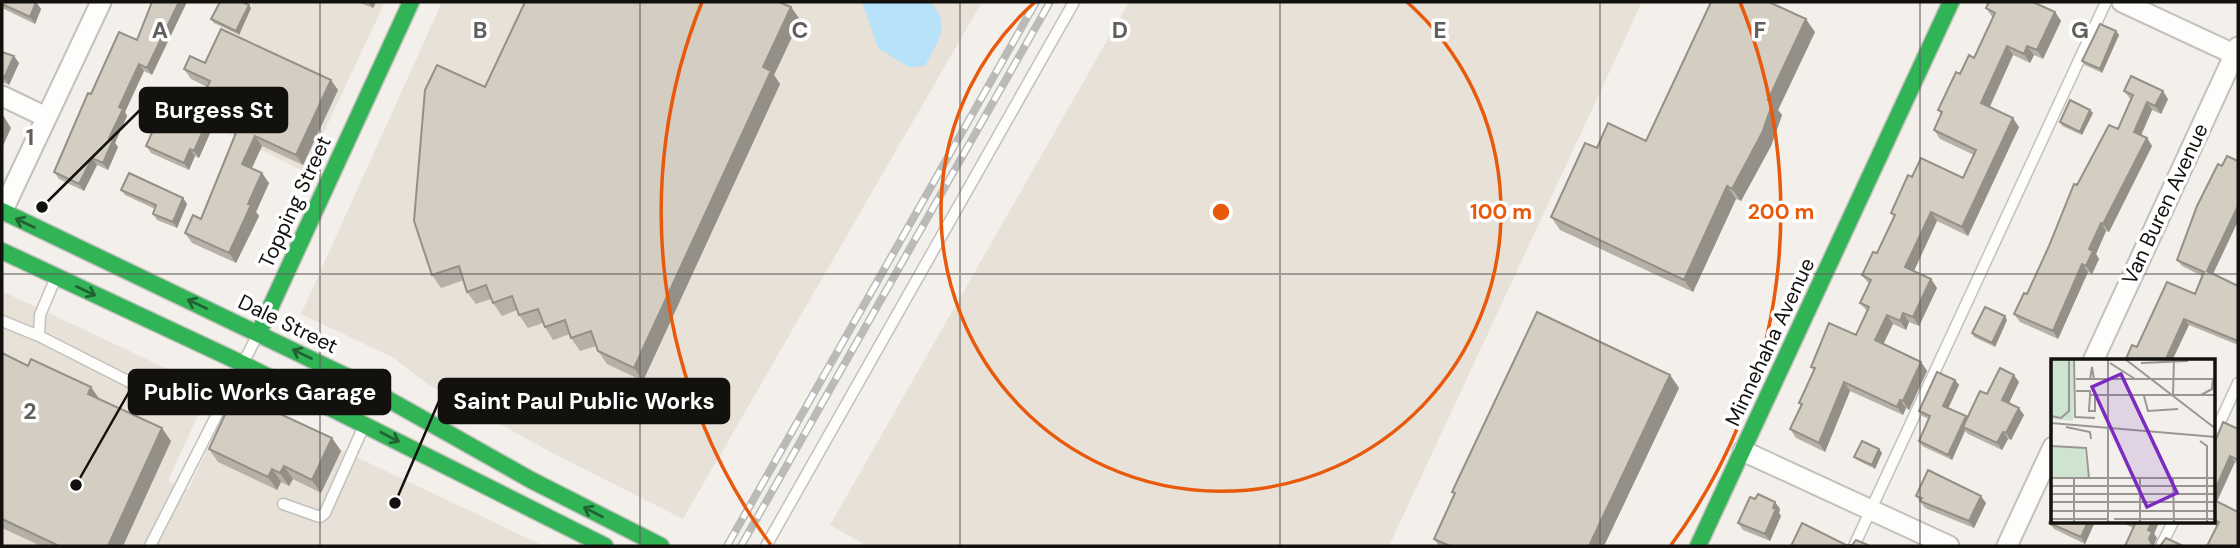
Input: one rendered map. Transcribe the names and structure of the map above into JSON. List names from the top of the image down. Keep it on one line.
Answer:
{"streets":{"main road":["Topping Street","Dale Street","Minnehaha Avenue"],"street":["Van Buren Avenue"]},"crossings":[["Topping Street","Dale Street"]],"places":["Burgess St","Public Works Garage","Saint Paul Public Works"],"grid":{"columns":["A","B","C","D","E","F","G"],"rows":["1","2"]},"rings":["100 m","200 m"]}
